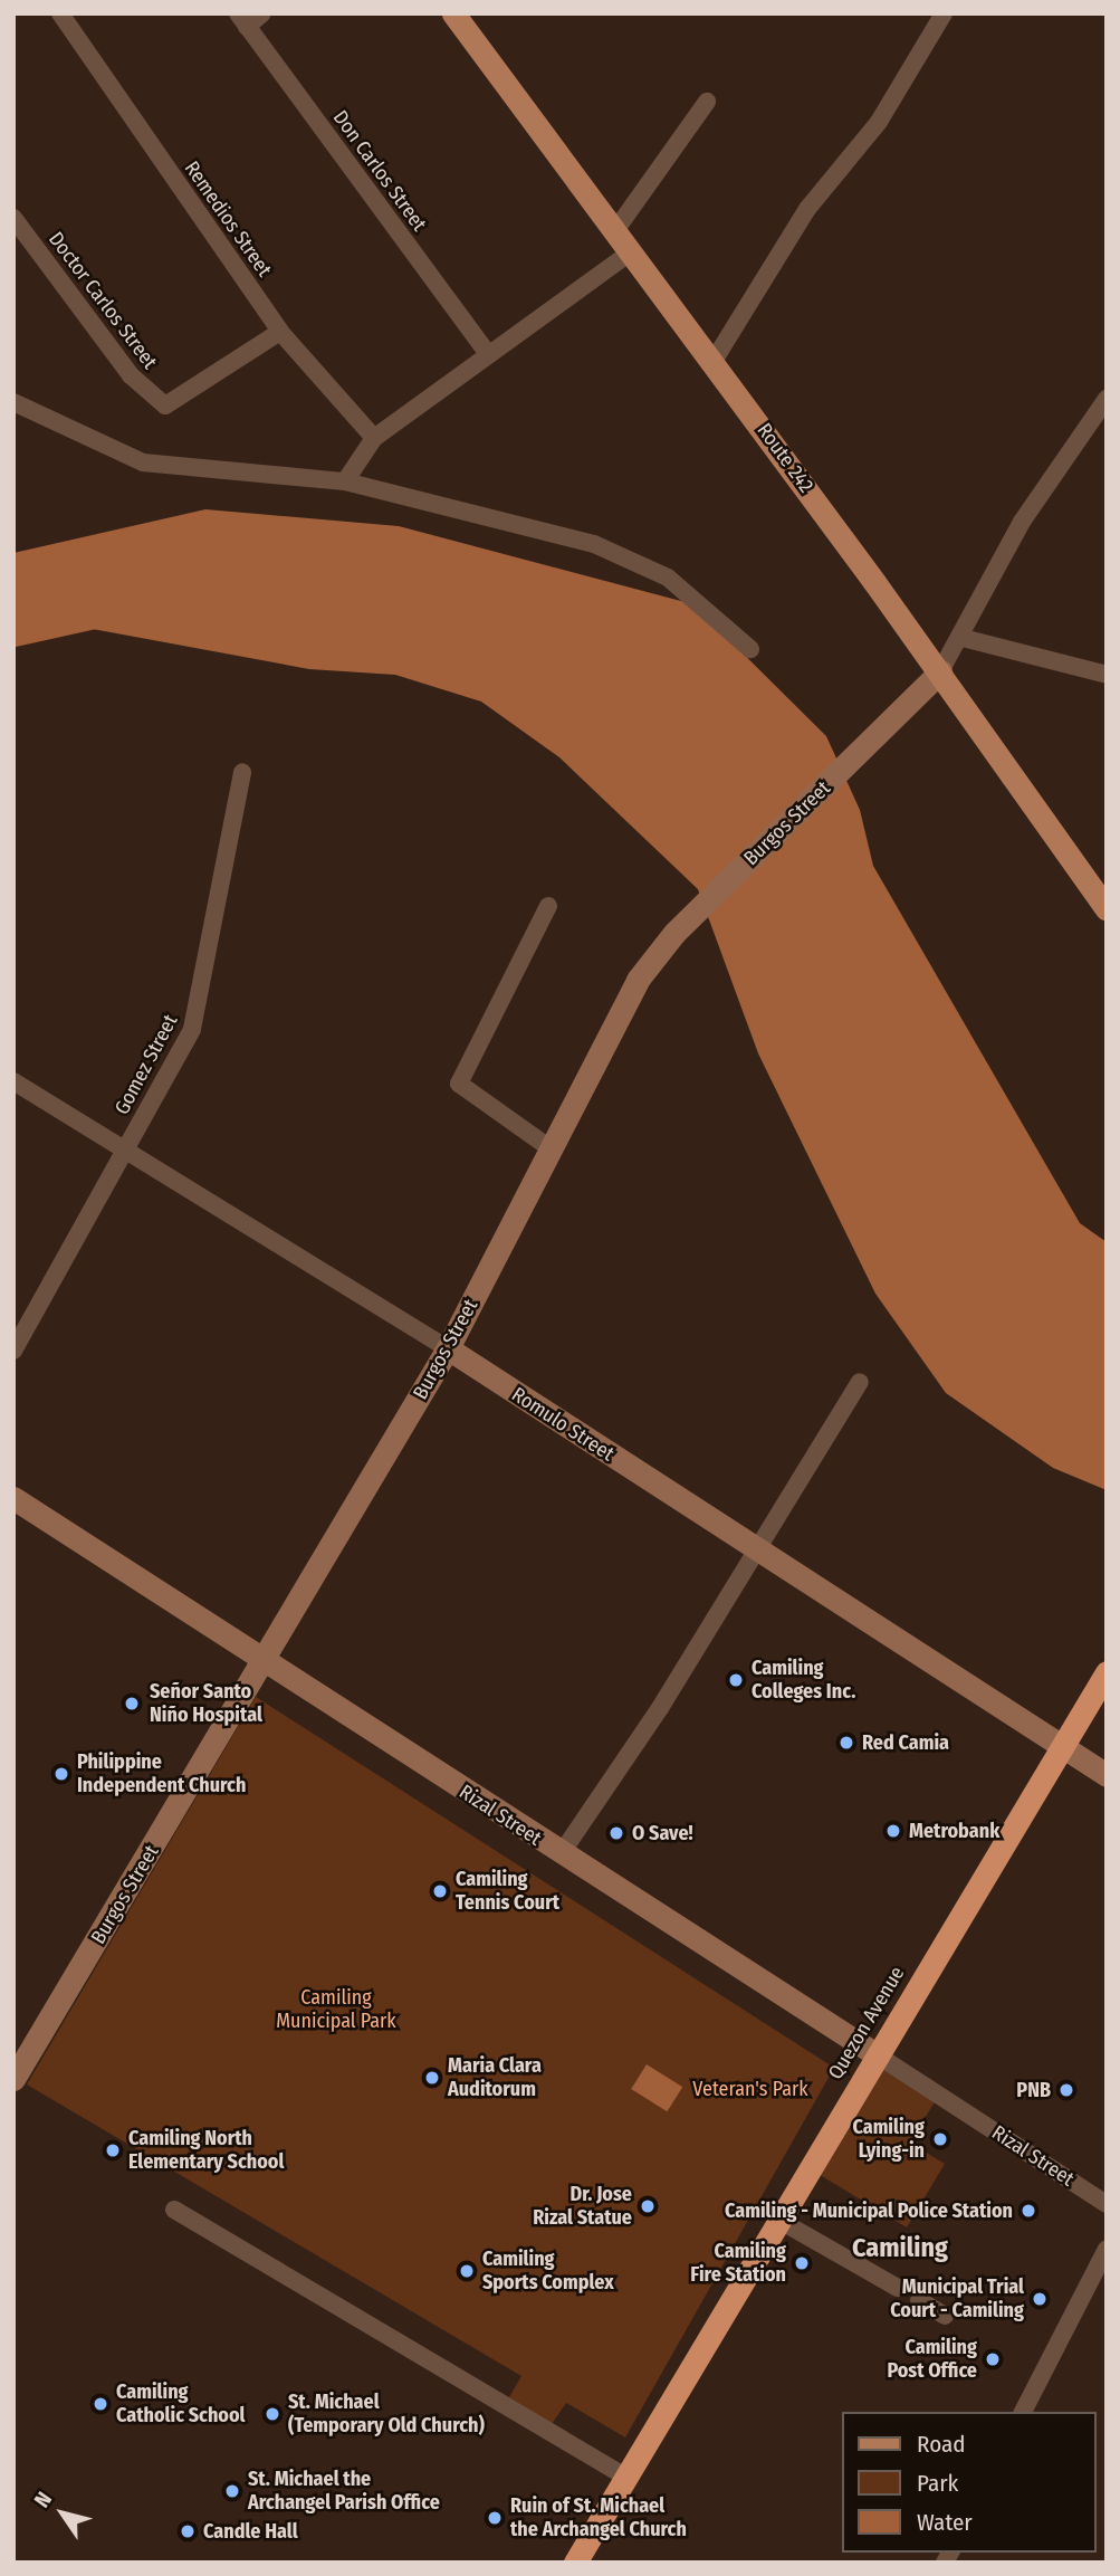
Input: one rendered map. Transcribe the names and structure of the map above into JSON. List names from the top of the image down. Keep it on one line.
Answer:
{"streets":{"highway":["Quezon Avenue"],"main road":["Route 242"],"street":["Don Carlos Street","Remedios Street","Doctor Carlos Street","Burgos Street","Gomez Street","Romulo Street","Rizal Street"]},"crossings":[["Remedios Street","Doctor Carlos Street"],["Route 242","Burgos Street"],["Burgos Street","Romulo Street"],["Burgos Street","Rizal Street"],["Gomez Street","Romulo Street"],["Romulo Street","Quezon Avenue"],["Rizal Street","Quezon Avenue"]],"districts":["Camiling"],"parks":["Camiling Municipal Park","Veteran's Park"],"places":["Camiling Colleges Inc.","Señor Santo Niño Hospital","Red Camia","Philippine Independent Church","Metrobank","O Save!","Camiling Tennis Court","Maria Clara Auditorum","PNB","Camiling Lying-in","Camiling North Elementary School","Dr. Jose Rizal Statue","Camiling - Municipal Police Station","Camiling Fire Station","Camiling Sports Complex","Municipal Trial Court - Camiling","Camiling Post Office","Camiling Catholic School","St. Michael (Temporary Old Church)","St. Michael the Archangel Parish Office","Ruin of St. Michael the Archangel Church","Candle Hall"],"legend":["Road","Park","Water"],"north":"top left"}
